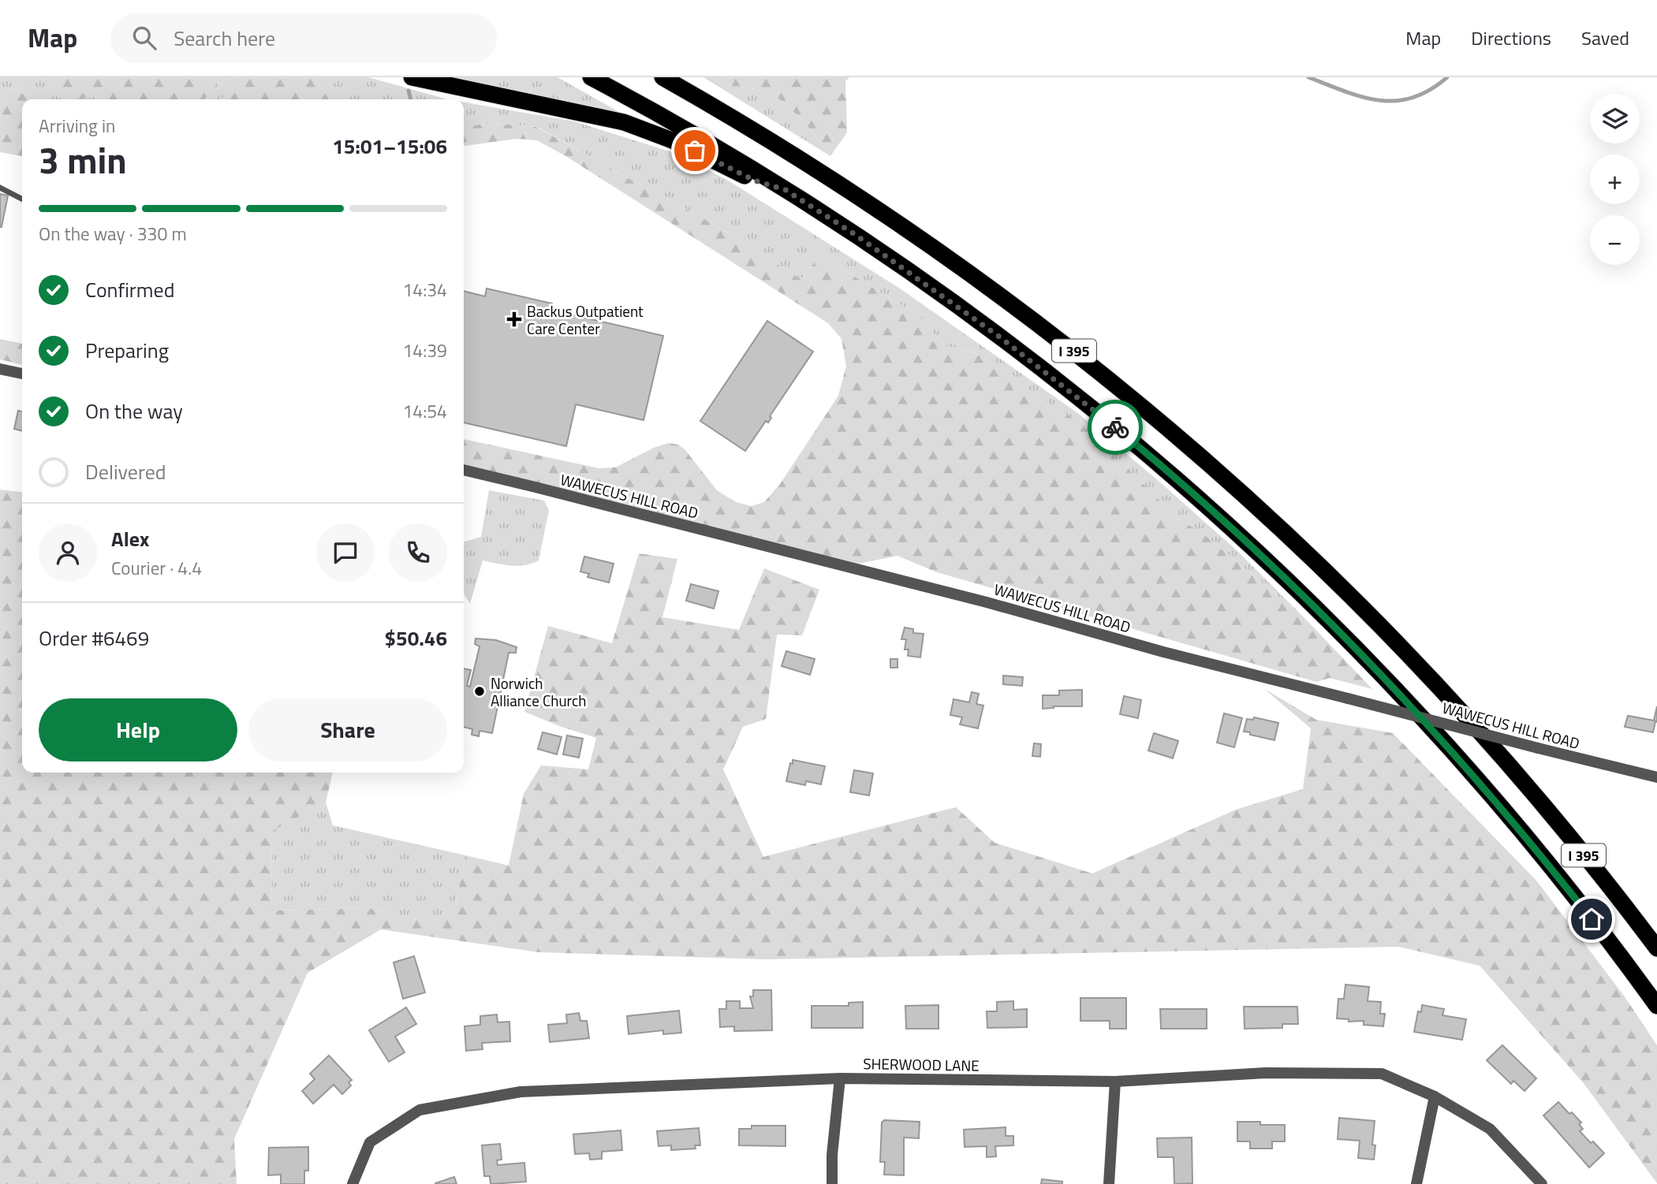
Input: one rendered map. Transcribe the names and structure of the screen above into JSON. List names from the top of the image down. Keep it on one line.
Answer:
{"streets":{"highway":["I 395"],"street":["WAWECUS HILL ROAD","SHERWOOD LANE"]},"places":{"health":["Backus Outpatient Care Center"],"other":["Norwich Alliance Church"]},"page":{"header":"Map","search":"Search here","nav":["Map","Directions","Saved"],"map_buttons":["+","−"],"heading":["3 min","Arriving in","15:01–15:06"],"panel":["Alex","Courier · 4.4","Order #6469","$50.46"],"bar":"On the way · 330 m","list":[["Confirmed","14:34"],["Preparing","14:39"],["On the way","14:54"],"Delivered"],"buttons":["Help","Share"]}}
